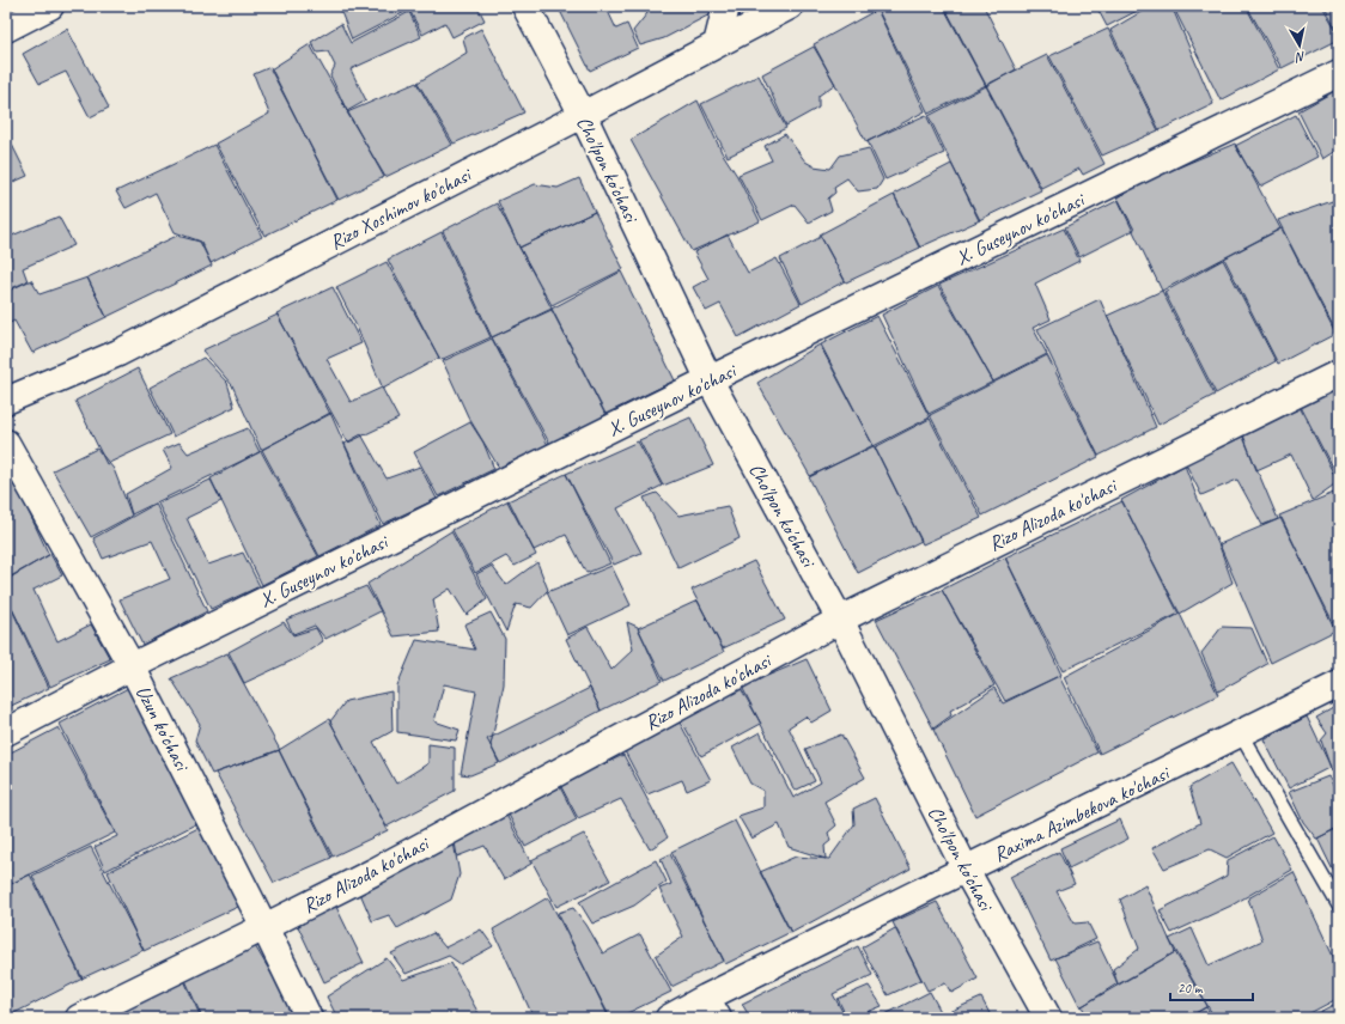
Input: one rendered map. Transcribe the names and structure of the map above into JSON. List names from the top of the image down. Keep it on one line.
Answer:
{"streets":{"street":["Cho'lpon ko'chasi","Rizo Xoshimov ko'chasi","X. Guseynov ko'chasi","Rizo Alizoda ko'chasi","Uzun ko'chasi","Raxima Azimbekova ko'chasi"]},"crossings":[["Cho'lpon ko'chasi","Rizo Xoshimov ko'chasi"],["Cho'lpon ko'chasi","X. Guseynov ko'chasi"],["Cho'lpon ko'chasi","Rizo Alizoda ko'chasi"],["Cho'lpon ko'chasi","Raxima Azimbekova ko'chasi"],["X. Guseynov ko'chasi","Uzun ko'chasi"],["Rizo Alizoda ko'chasi","Uzun ko'chasi"]],"scale_bar":"20 m","north":"bottom"}
